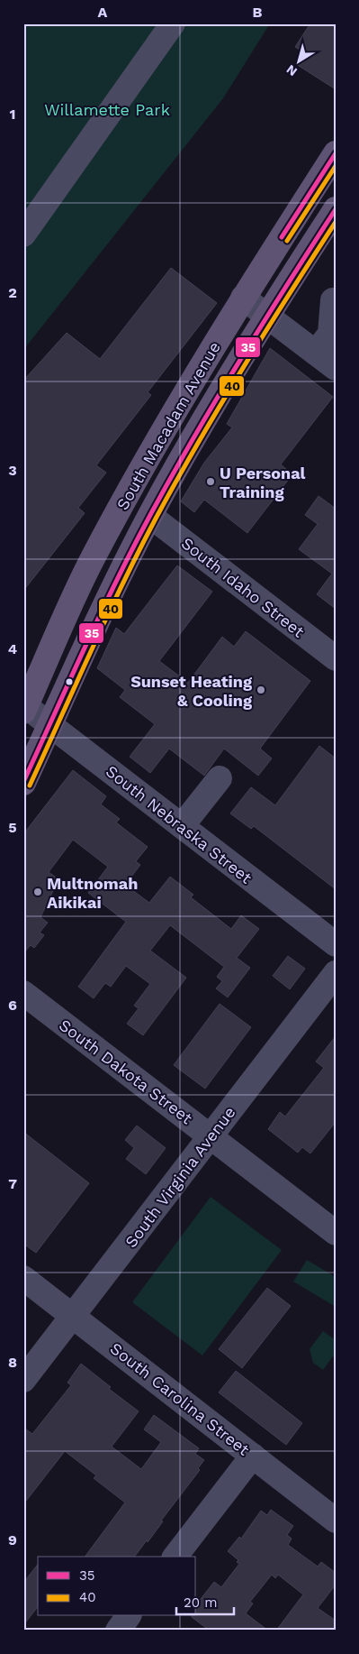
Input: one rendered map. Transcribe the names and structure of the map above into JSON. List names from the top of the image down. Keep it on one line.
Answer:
{"streets":{"main road":["South Macadam Avenue"],"street":["South Idaho Street","South Nebraska Street","South Dakota Street","South Virginia Avenue","South Carolina Street"]},"crossings":[["South Macadam Avenue","South Idaho Street"],["South Macadam Avenue","South Nebraska Street"],["South Dakota Street","South Virginia Avenue"],["South Virginia Avenue","South Carolina Street"]],"parks":["Willamette Park"],"places":["U Personal Training","Sunset Heating & Cooling","Multnomah Aikikai"],"lines":["transit line 35","transit line 40"],"legend":["35","40"],"scale_bar":"20 m","north":"bottom left","grid":{"columns":["A","B"],"rows":["1","2","3","4","5","6","7","8","9"]}}
